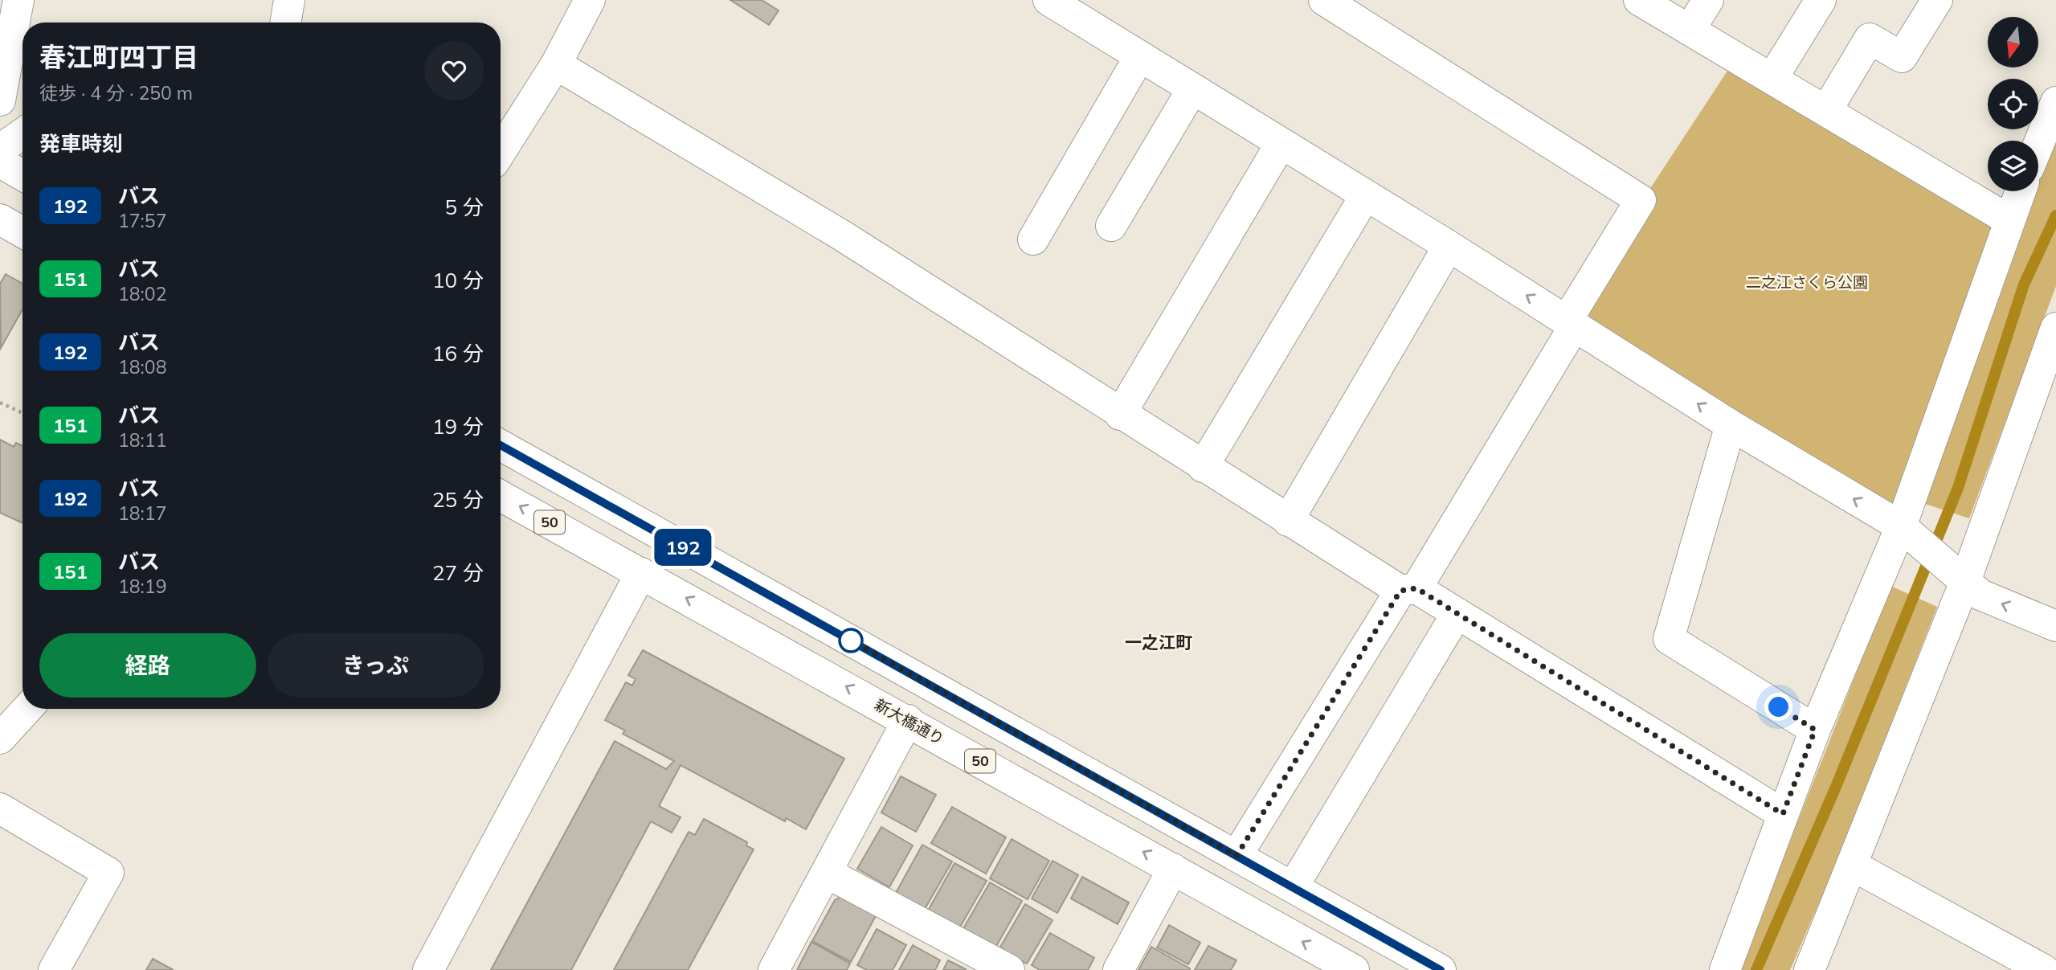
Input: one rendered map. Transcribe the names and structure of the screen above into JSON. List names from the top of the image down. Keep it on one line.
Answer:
{"streets":{"street":["50","新大橋通り"]},"districts":["一之江町"],"parks":["二之江さくら公園"],"lines":["bus line 192"],"north":"bottom","page":{"on_map":"192","heading":[["春江町四丁目","徒歩 · 4 分 · 250 m"],"発車時刻"],"list":[{"mark":"192","name":"バス","note":"17:57","value":"5 分"},{"mark":"151","name":"バス","note":"18:02","value":"10 分"},{"mark":"192","name":"バス","note":"18:08","value":"16 分"},{"mark":"151","name":"バス","note":"18:11","value":"19 分"},{"mark":"192","name":"バス","note":"18:17","value":"25 分"},{"mark":"151","name":"バス","note":"18:19","value":"27 分"}],"buttons":["経路","きっぷ"]}}
